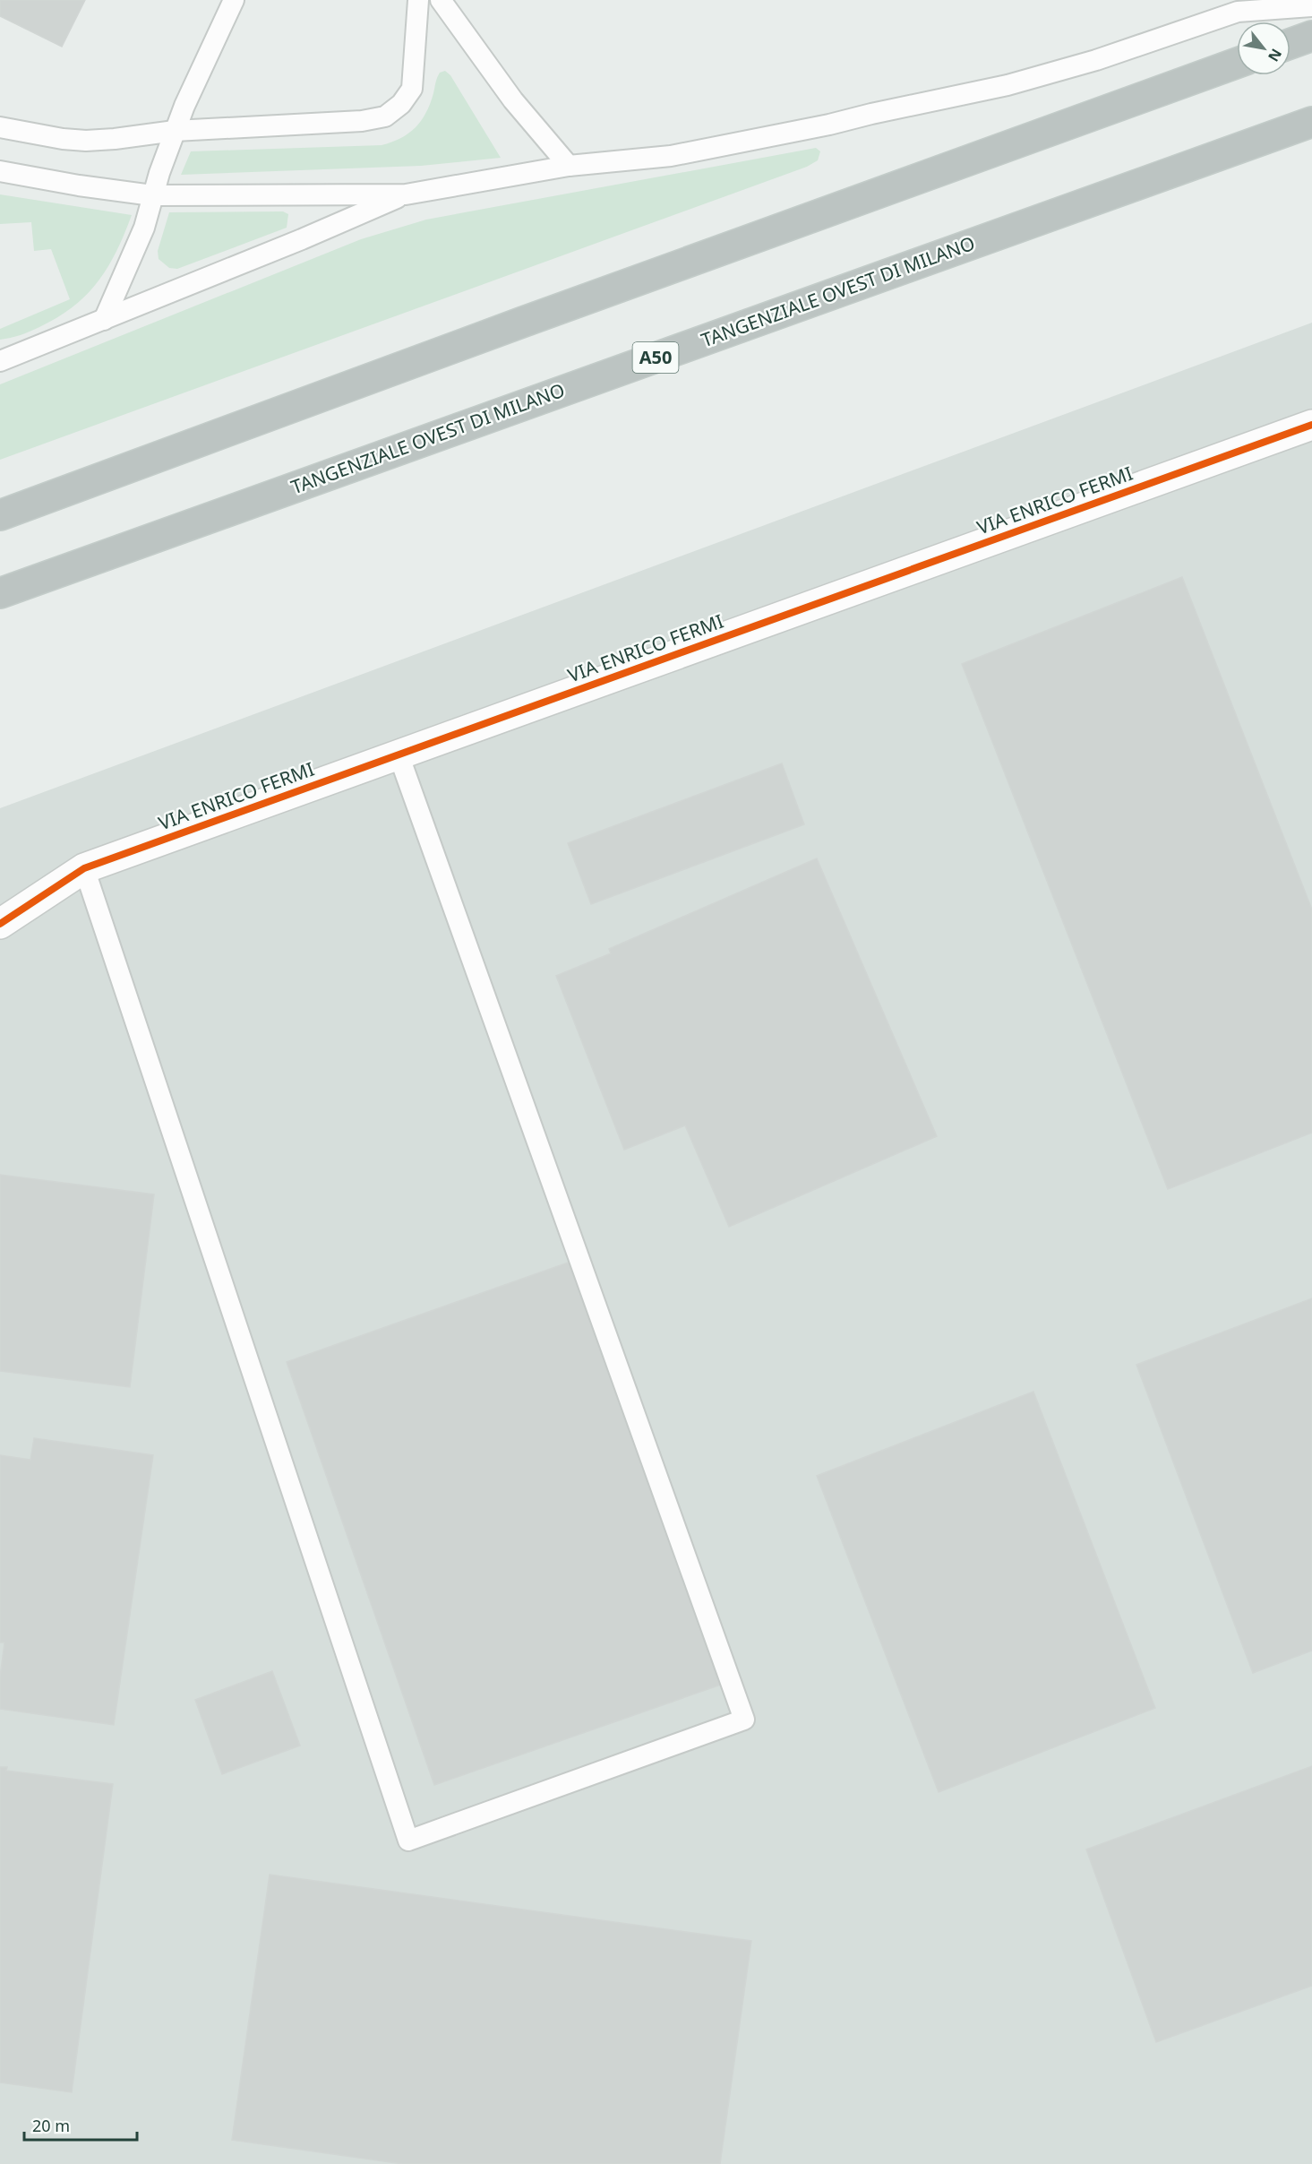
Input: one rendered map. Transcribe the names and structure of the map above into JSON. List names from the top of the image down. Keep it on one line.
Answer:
{"streets":{"highway":["TANGENZIALE OVEST DI MILANO","A50"],"street":["VIA ENRICO FERMI"]},"scale_bar":"20 m","north":"bottom right"}
